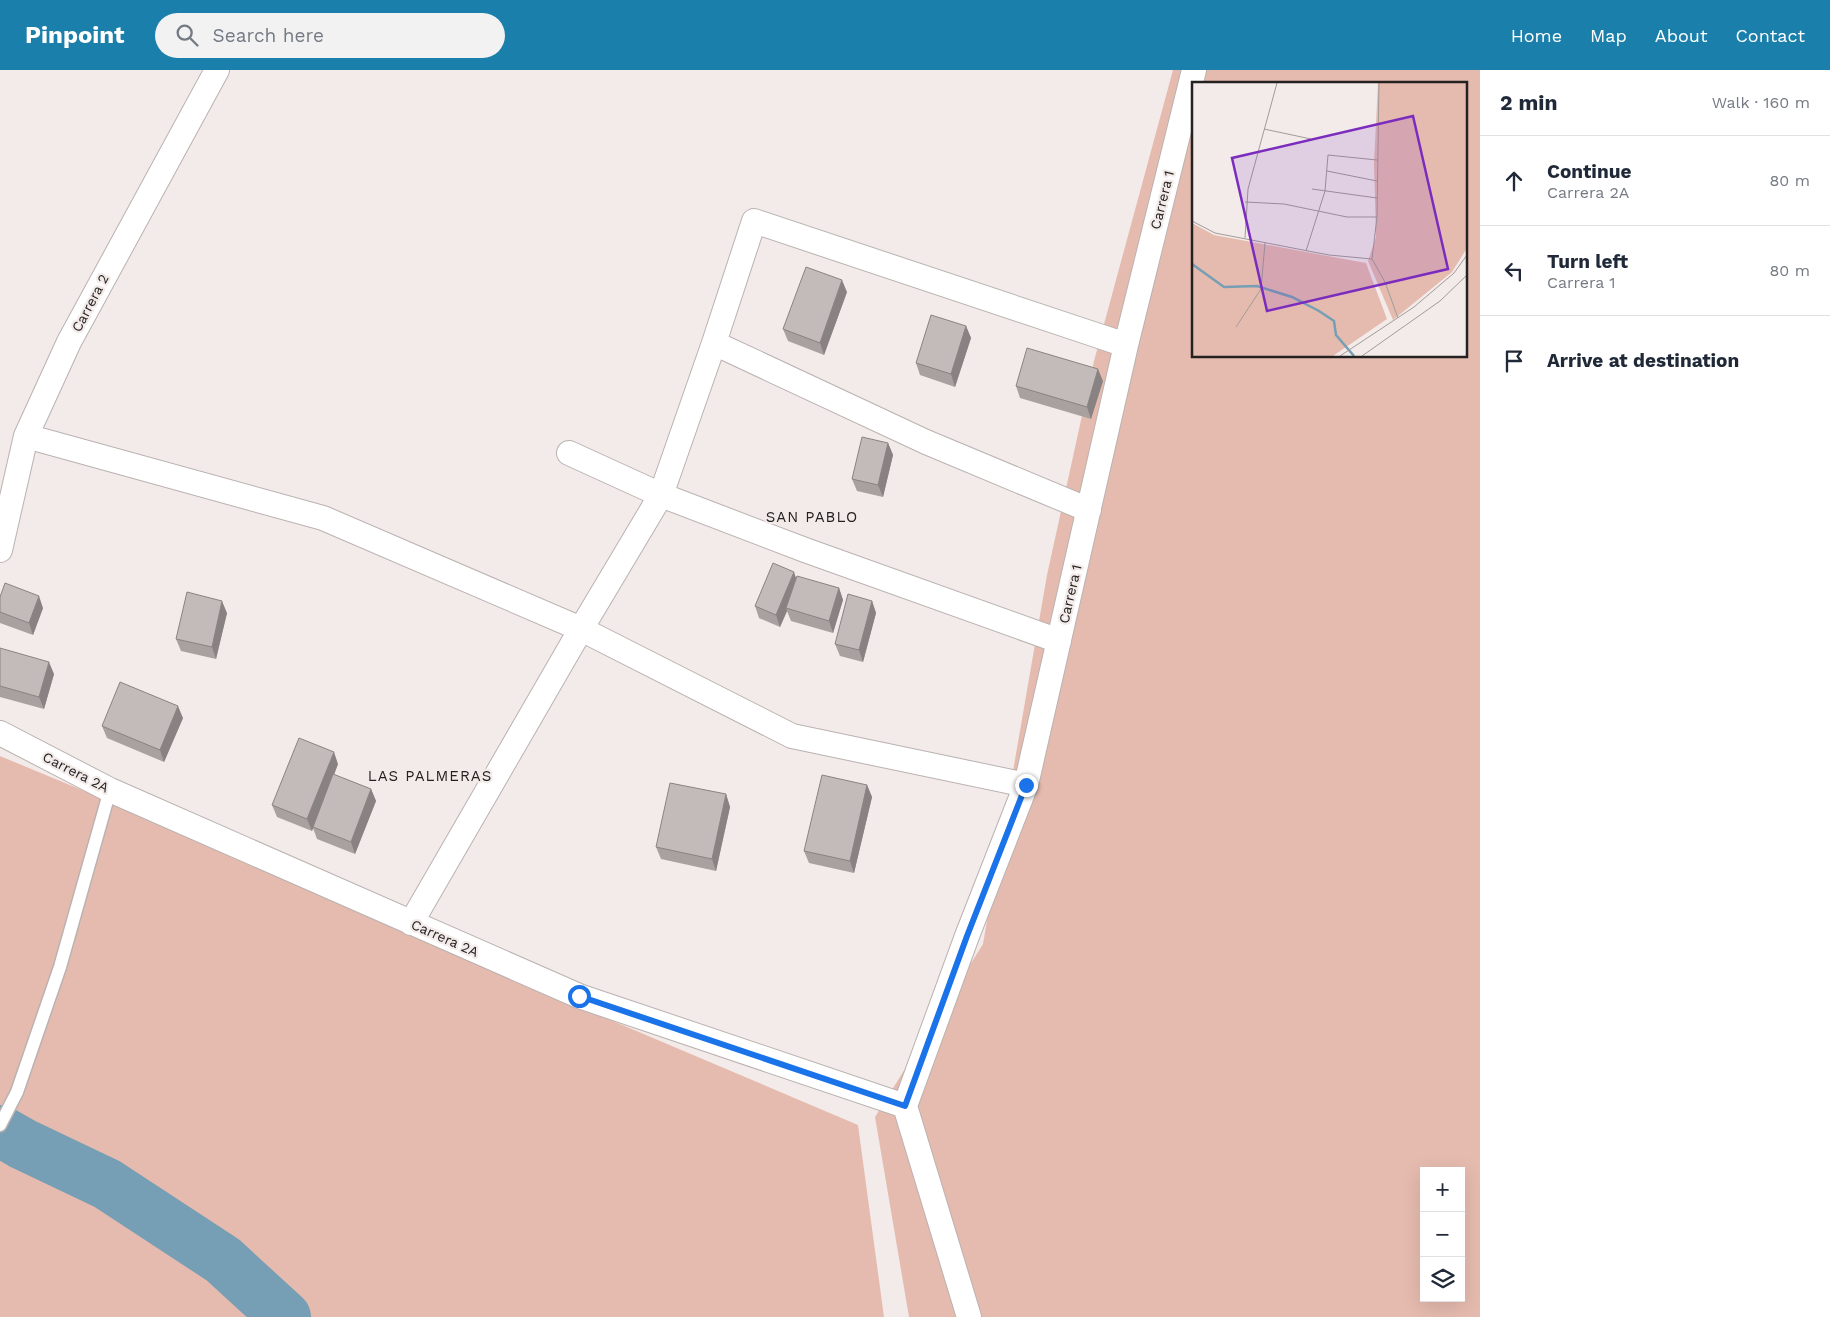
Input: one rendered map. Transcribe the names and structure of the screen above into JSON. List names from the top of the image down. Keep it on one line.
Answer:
{"streets":{"street":["Carrera 1","Carrera 2","Carrera 2A"]},"crossings":[["Carrera 1","Carrera 2A"]],"districts":["SAN PABLO","LAS PALMERAS"],"page":{"header":"Pinpoint","search":"Search here","nav":["Home","Map","About","Contact"],"heading":["2 min","Walk · 160 m"],"list":[["Continue","Carrera 2A","80 m"],["Turn left","Carrera 1","80 m"],"Arrive at destination"],"map_buttons":["+","−"]}}
